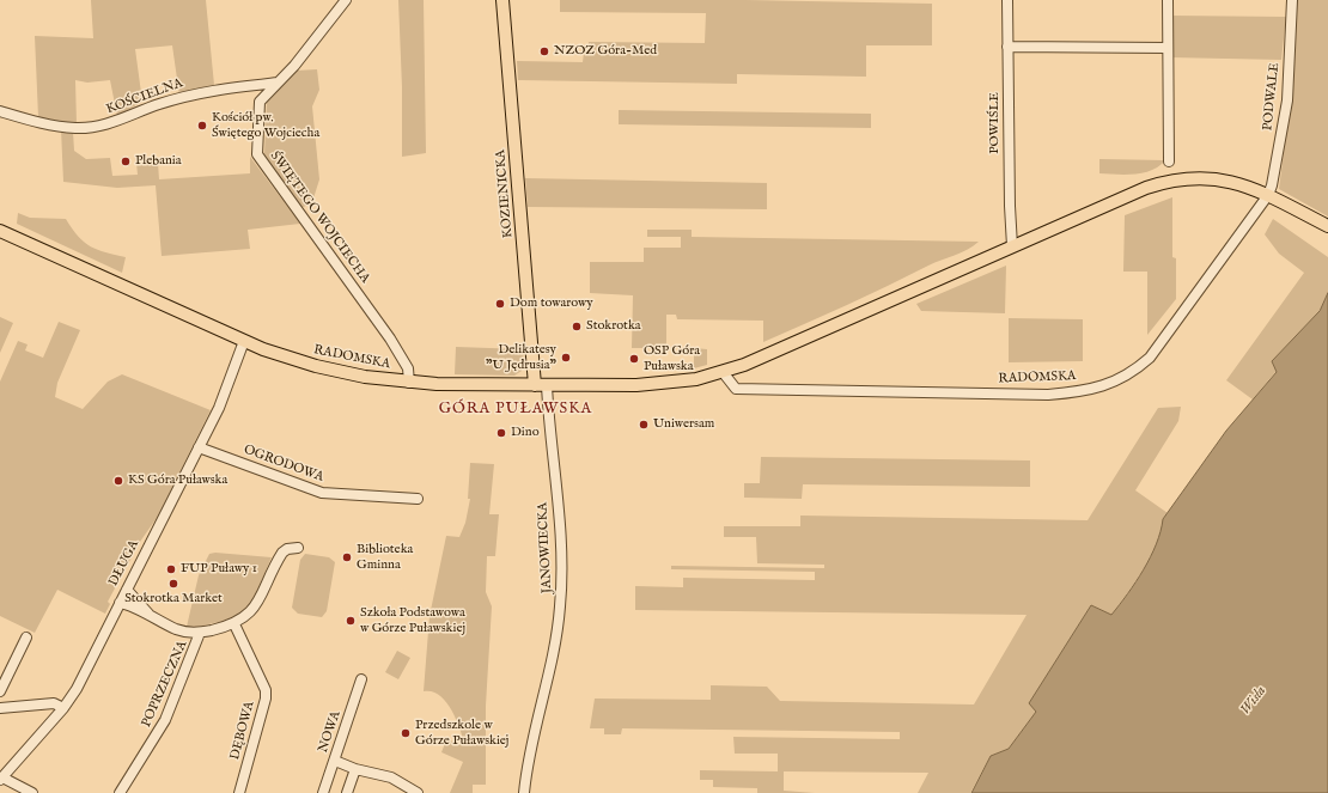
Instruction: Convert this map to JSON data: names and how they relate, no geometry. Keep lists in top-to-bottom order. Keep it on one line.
{"streets":{"main road":["KOZIENICKA","RADOMSKA"],"street":["KOŚCIELNA","PODWALE","POWIŚLE","ŚWIĘTEGO WOJCIECHA","OGRODOWA","JANOWIECKA","DŁUGA","POPRZECZNA","DĘBOWA","NOWA"]},"crossings":[["PODWALE","RADOMSKA"],["POWIŚLE","RADOMSKA"],["KOZIENICKA","RADOMSKA"],["KOZIENICKA","JANOWIECKA"],["ŚWIĘTEGO WOJCIECHA","RADOMSKA"],["RADOMSKA","JANOWIECKA"],["RADOMSKA","DŁUGA"],["OGRODOWA","DŁUGA"]],"districts":["GÓRA PUŁAWSKA"],"water":["Wisła"],"places":["NZOZ Góra-Med","Kościół pw. Świętego Wojciecha","Plebania","Dom towarowy","Stokrotka","Delikatesy \"U Jędrusia\"","OSP Góra Puławska","Uniwersam","Dino","KS Góra Puławska","Biblioteka Gminna","FUP Puławy 1","Stokrotka Market","Szkoła Podstawowa w Górze Puławskiej","Przedszkole w Górze Puławskiej"]}
